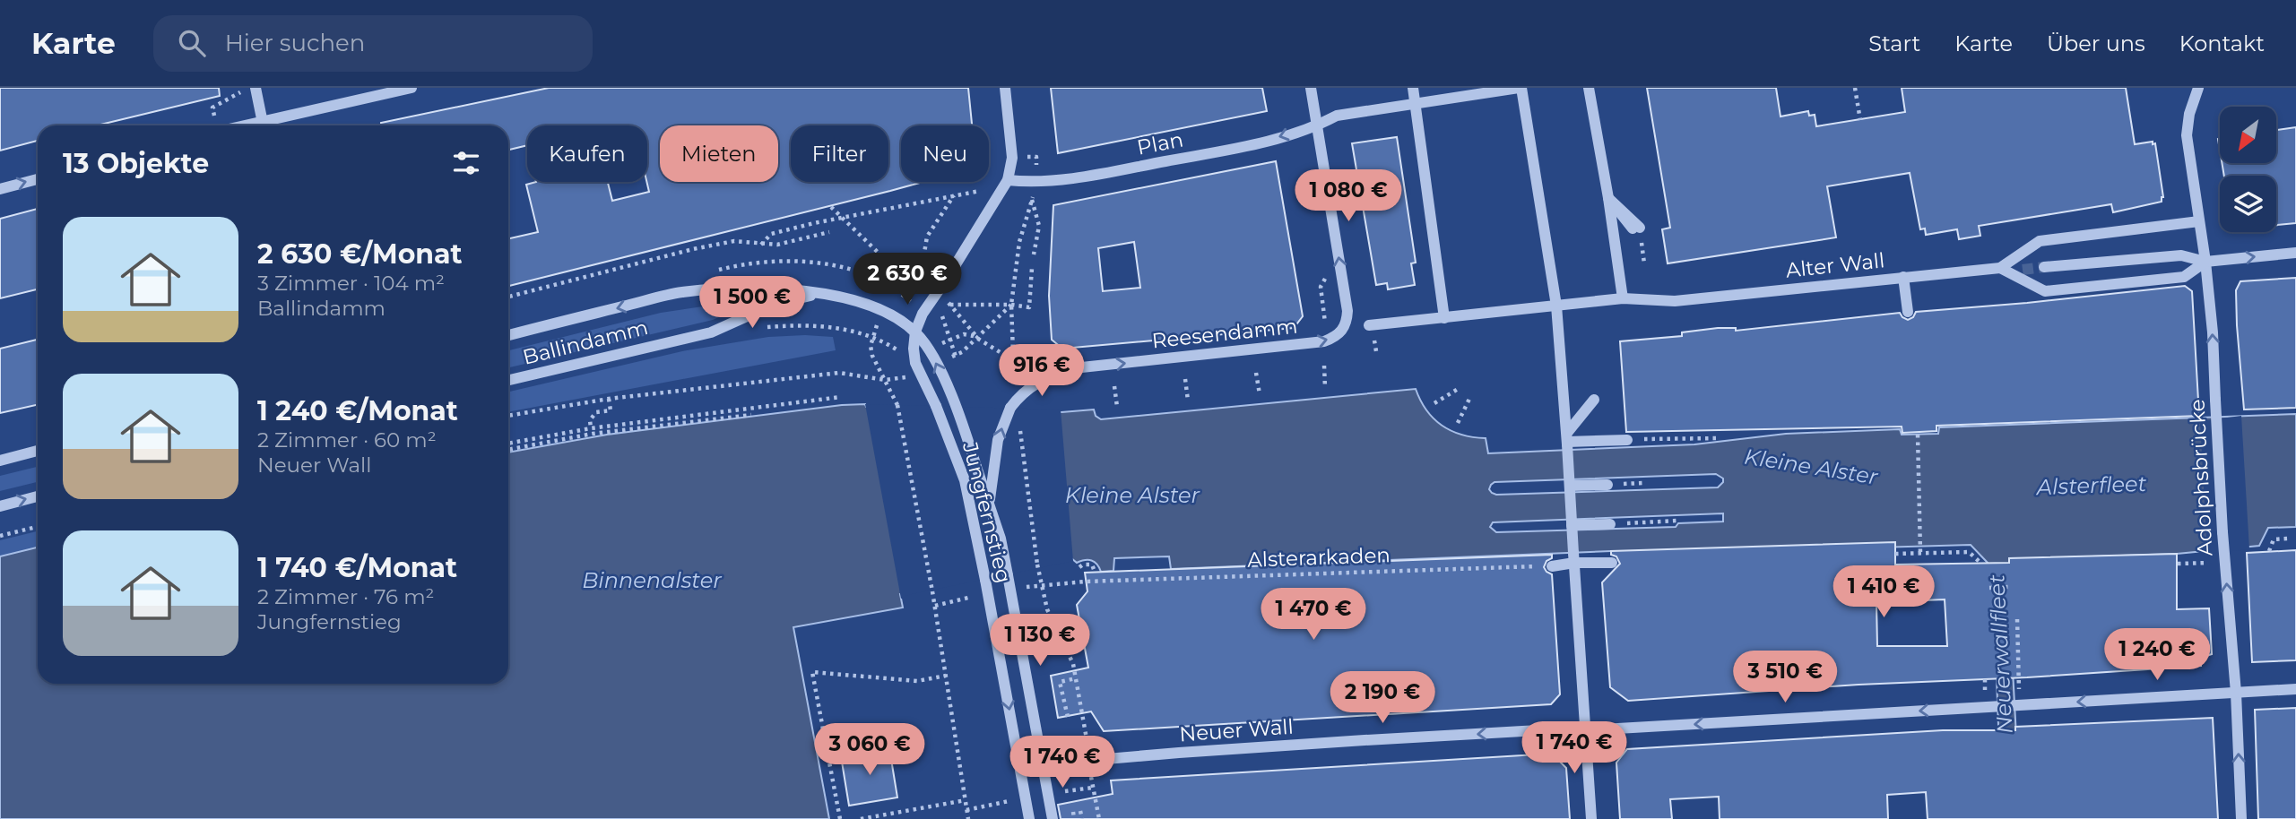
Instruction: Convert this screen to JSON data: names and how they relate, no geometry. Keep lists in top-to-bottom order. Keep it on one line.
{"streets":{"street":["Plan","Alter Wall","Reesendamm","Ballindamm","Adolphsbrücke","Jungfernstieg","Neuer Wall"],"path":["Alsterarkaden"]},"crossings":[["Plan","Reesendamm"],["Plan","Jungfernstieg"],["Alter Wall","Adolphsbrücke"],["Reesendamm","Jungfernstieg"],["Ballindamm","Jungfernstieg"],["Adolphsbrücke","Neuer Wall"],["Jungfernstieg","Neuer Wall"]],"one_way":["Plan","Adolphsbrücke","Neuer Wall"],"water":["Kleine Alster","Alsterfleet","Binnenalster","Neuerwallfleet"],"north":"bottom left","page":{"header":"Karte","search":"Hier suchen","nav":["Start","Karte","Über uns","Kontakt"],"chip":["Kaufen","Mieten","Filter","Neu"],"heading":"13 Objekte","price":["1 080 €","2 630 €","1 500 €","916 €","1 410 €","1 470 €","1 130 €","1 240 €","3 510 €","2 190 €","1 740 €","3 060 €","1 740 €"],"list":[{"name":"2 630 €/Monat","note":"3 Zimmer · 104 m² · Ballindamm"},{"name":"1 240 €/Monat","note":"2 Zimmer · 60 m² · Neuer Wall"},{"name":"1 740 €/Monat","note":"2 Zimmer · 76 m² · Jungfernstieg"}]}}
